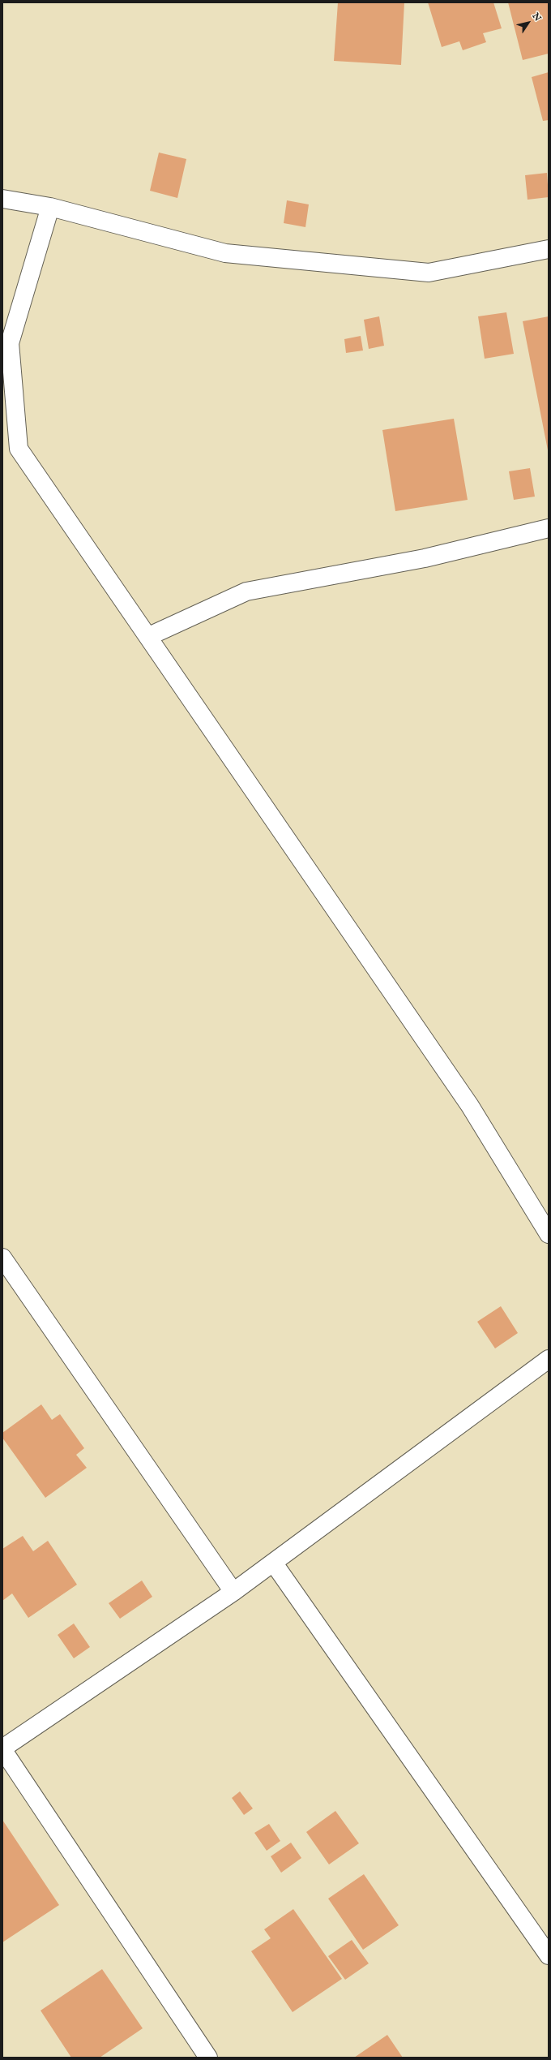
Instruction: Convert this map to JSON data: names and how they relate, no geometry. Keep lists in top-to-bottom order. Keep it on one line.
{"north":"top right"}
